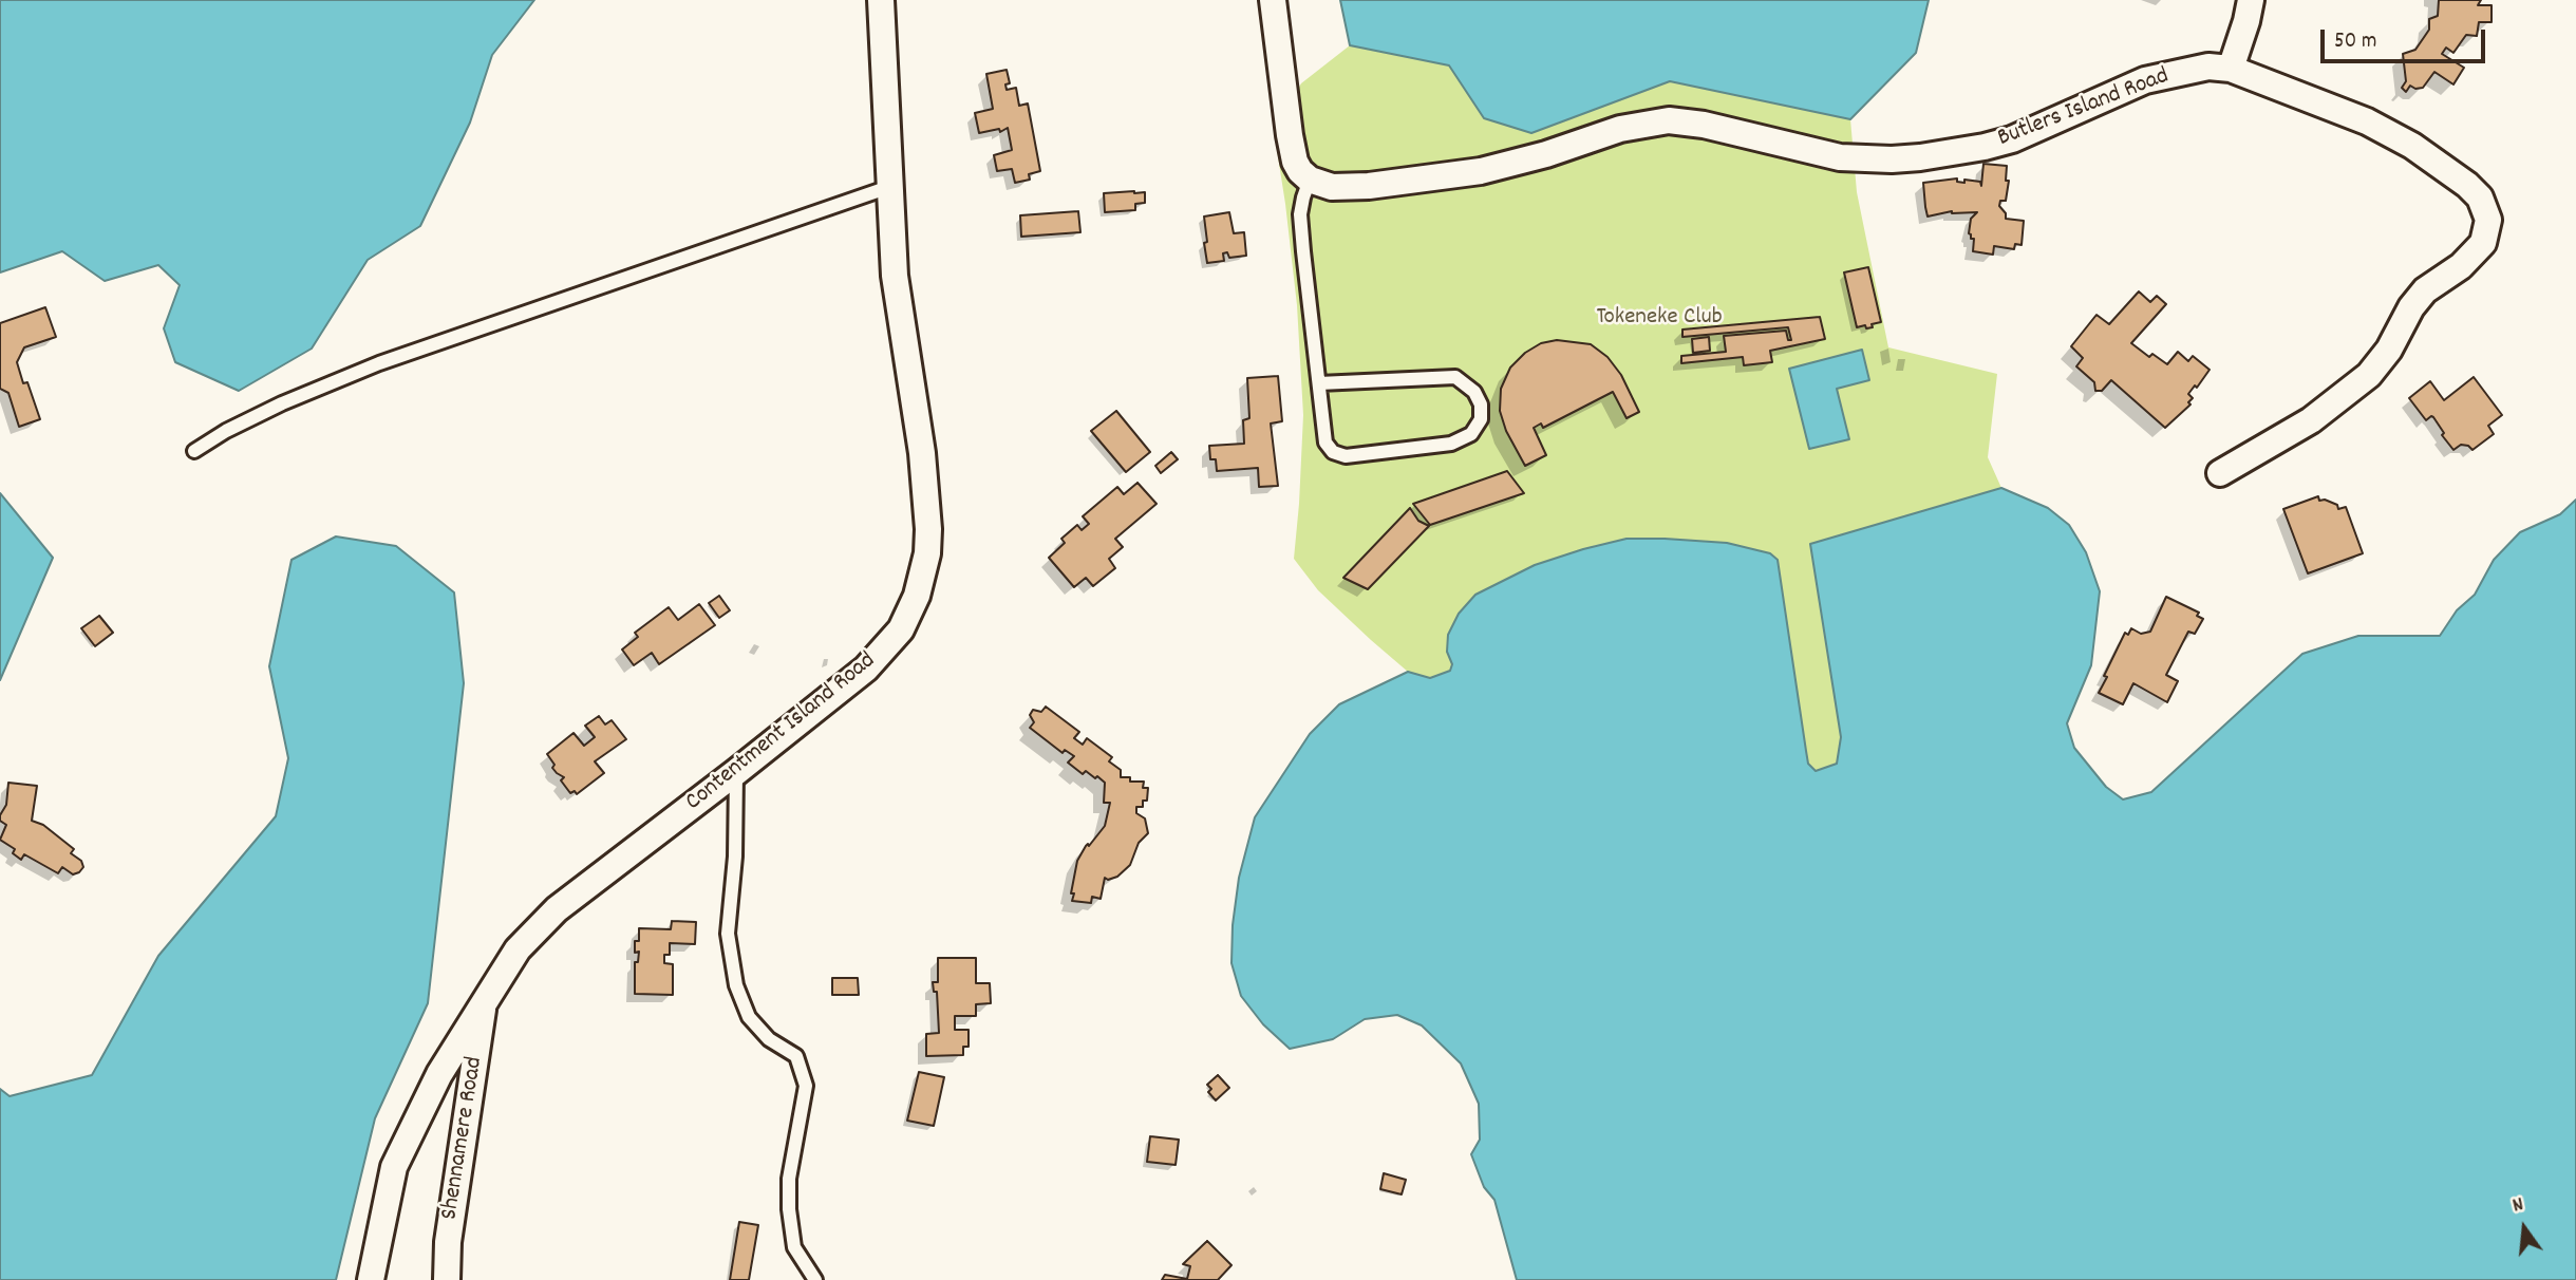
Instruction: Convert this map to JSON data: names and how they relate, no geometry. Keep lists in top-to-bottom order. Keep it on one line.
{"streets":{"street":["Butlers Island Road","Contentment Island Road","Shennamere Road"]},"crossings":[["Contentment Island Road","Shennamere Road"]],"parks":["Tokeneke Club"],"scale_bar":"50 m","north":"top"}
